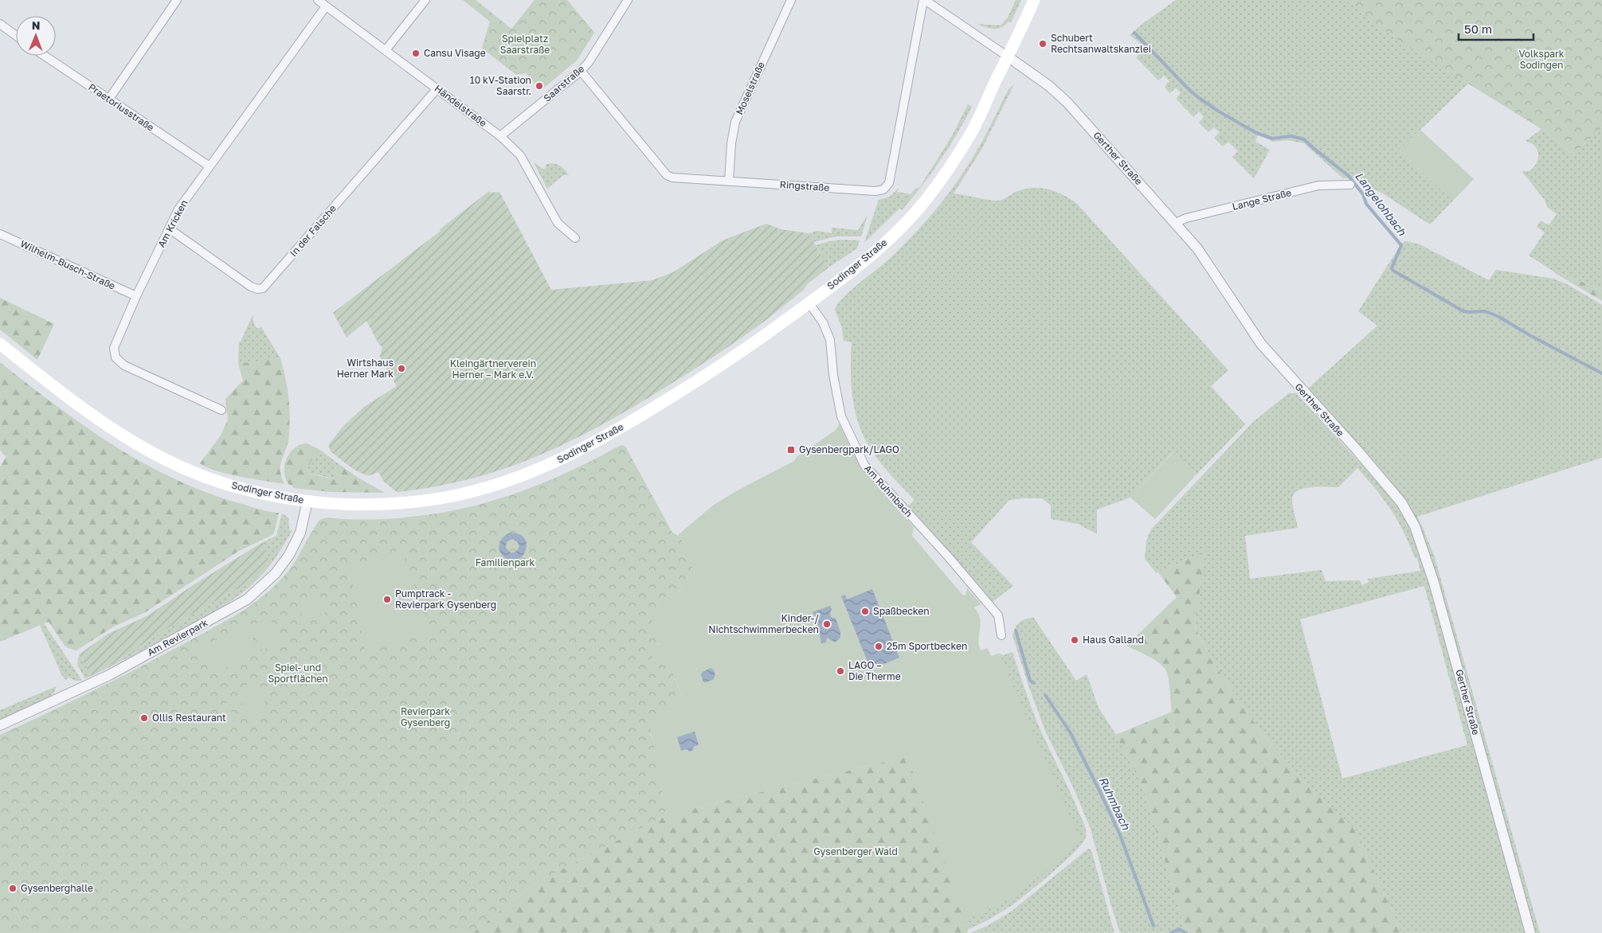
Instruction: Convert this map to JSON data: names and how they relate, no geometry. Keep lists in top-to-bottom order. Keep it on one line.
{"streets":{"main road":["Sodinger Straße"],"street":["Saarstraße","Moselstraße","Händelstraße","Praetoriusstraße","Gerther Straße","Ringstraße","Lange Straße","Am Kricken","In der Falsche","Wilhelm-Busch-Straße","Am Ruhmbach","Am Revierpark"]},"crossings":[["Saarstraße","Händelstraße"],["Saarstraße","Ringstraße"],["Moselstraße","Ringstraße"],["Händelstraße","Am Kricken"],["Händelstraße","In der Falsche"],["Praetoriusstraße","Am Kricken"],["Gerther Straße","Ringstraße"],["Gerther Straße","Lange Straße"],["Gerther Straße","Sodinger Straße"],["Am Kricken","In der Falsche"],["Am Kricken","Wilhelm-Busch-Straße"],["Sodinger Straße","Am Ruhmbach"],["Sodinger Straße","Am Revierpark"]],"water":["Langelohbach","Ruhmbach"],"parks":["Spielplatz Saarstraße","Volkspark Sodingen","Kleingärtnerverein Herner – Mark e.V.","Familienpark","Spiel- und Sportflächen","Revierpark Gysenberg","Gysenberger Wald"],"places":{"other":["Schubert Rechtsanwaltskanzlei","Cansu Visage","10 kV-Station Saarstr.","Wirtshaus Herner Mark","Pumptrack - Revierpark Gysenberg","Spaßbecken","Kinder-/ Nichtschwimmerbecken","Haus Galland","25m Sportbecken","LAGO – Die Therme","Ollis Restaurant","Gysenberghalle"],"transit":["Gysenbergpark/LAGO"]},"scale_bar":"50 m","north":"top"}
